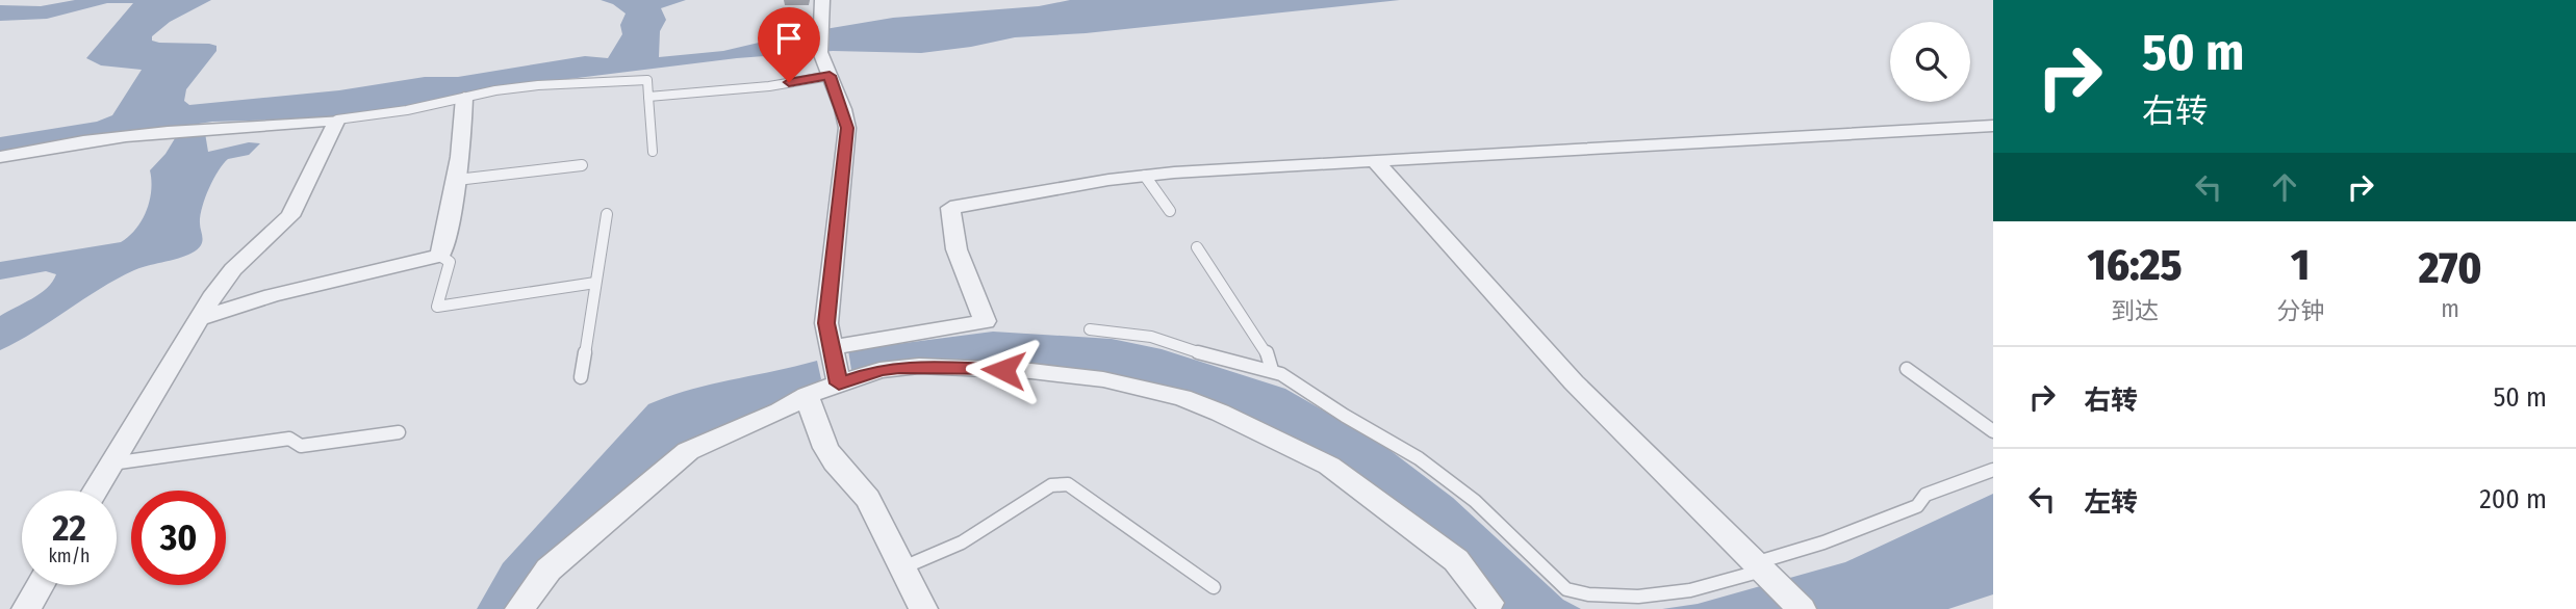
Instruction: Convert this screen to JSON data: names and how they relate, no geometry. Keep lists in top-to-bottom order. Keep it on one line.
{"page":{"turn":["50 m","右转"],"eta":["16:25","到达","1","分钟","270","m"],"list":[{"name":"右转","value":"50 m"},{"name":"左转","value":"200 m"}],"speed":"22 km/h","limit":"30"}}
